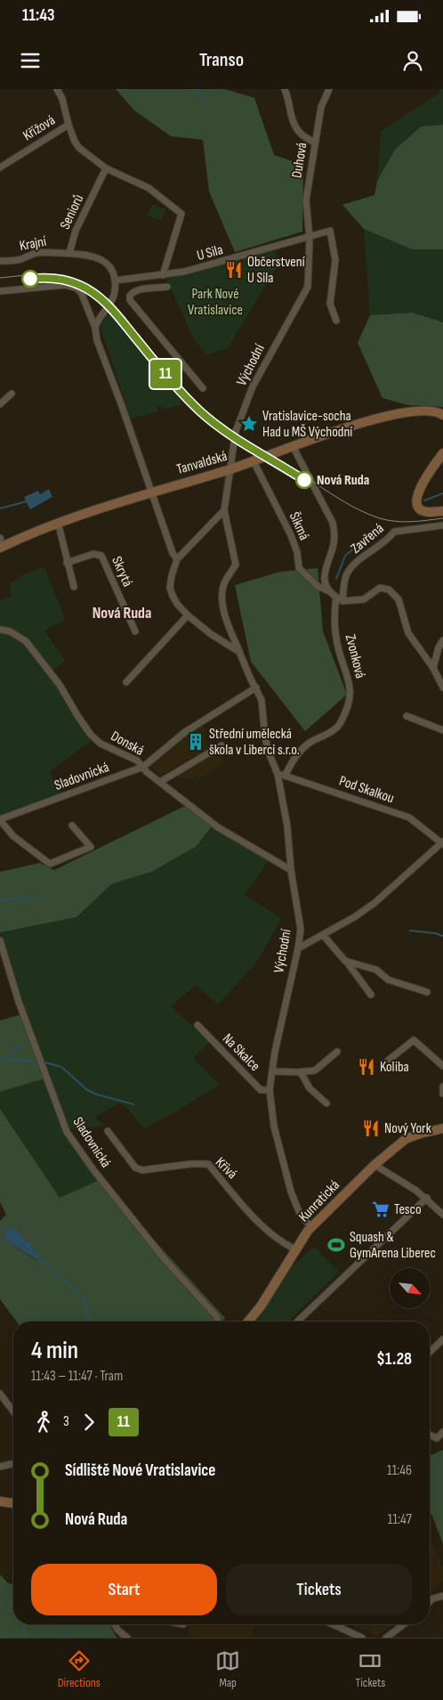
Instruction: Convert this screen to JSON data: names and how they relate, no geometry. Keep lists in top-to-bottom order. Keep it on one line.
{"streets":{"main road":["Tanvaldská","Kunratická"],"street":["Křížová","Duhová","Seniorů","Krajní","U Sila","Východní","Šikmá","Zavřená","Skrytá","Zvonková","Donská","Sladovnická","Pod Skalkou","Na Skalce","Křivá"]},"crossings":[["Duhová","U Sila"],["Duhová","Východní"],["Seniorů","Krajní"],["Seniorů","U Sila"],["U Sila","Východní"],["Východní","Tanvaldská"],["Východní","Donská"],["Východní","Sladovnická"],["Východní","Pod Skalkou"],["Východní","Na Skalce"],["Východní","Kunratická"],["Tanvaldská","Šikmá"],["Zvonková","Pod Skalkou"],["Donská","Sladovnická"],["Křivá","Kunratická"]],"districts":["Nová Ruda"],"parks":["Park Nové Vratislavice"],"places":{"restaurant":["Občerstvení U Sila","Koliba","Nový York"],"place":["Vratislavice-socha Had u MŠ Východní"],"other":["Nová Ruda"],"building":["Střední umělecká škola v Liberci s.r.o."],"supermarket":["Tesco"],"sports":["Squash & GymArena Liberec"]},"lines":["tram line 11"],"north":"bottom right","page":{"status":"11:43","header":"Transo","on_map":"11","heading":["4 min","11:43 – 11:47 · Tram","$1.28"],"legs":["3","11"],"list":[{"name":"Sídliště Nové Vratislavice","value":"11:46"},{"name":"Nová Ruda","value":"11:47"}],"buttons":["Start","Tickets"],"tabs":["Directions","Map","Tickets"]}}
